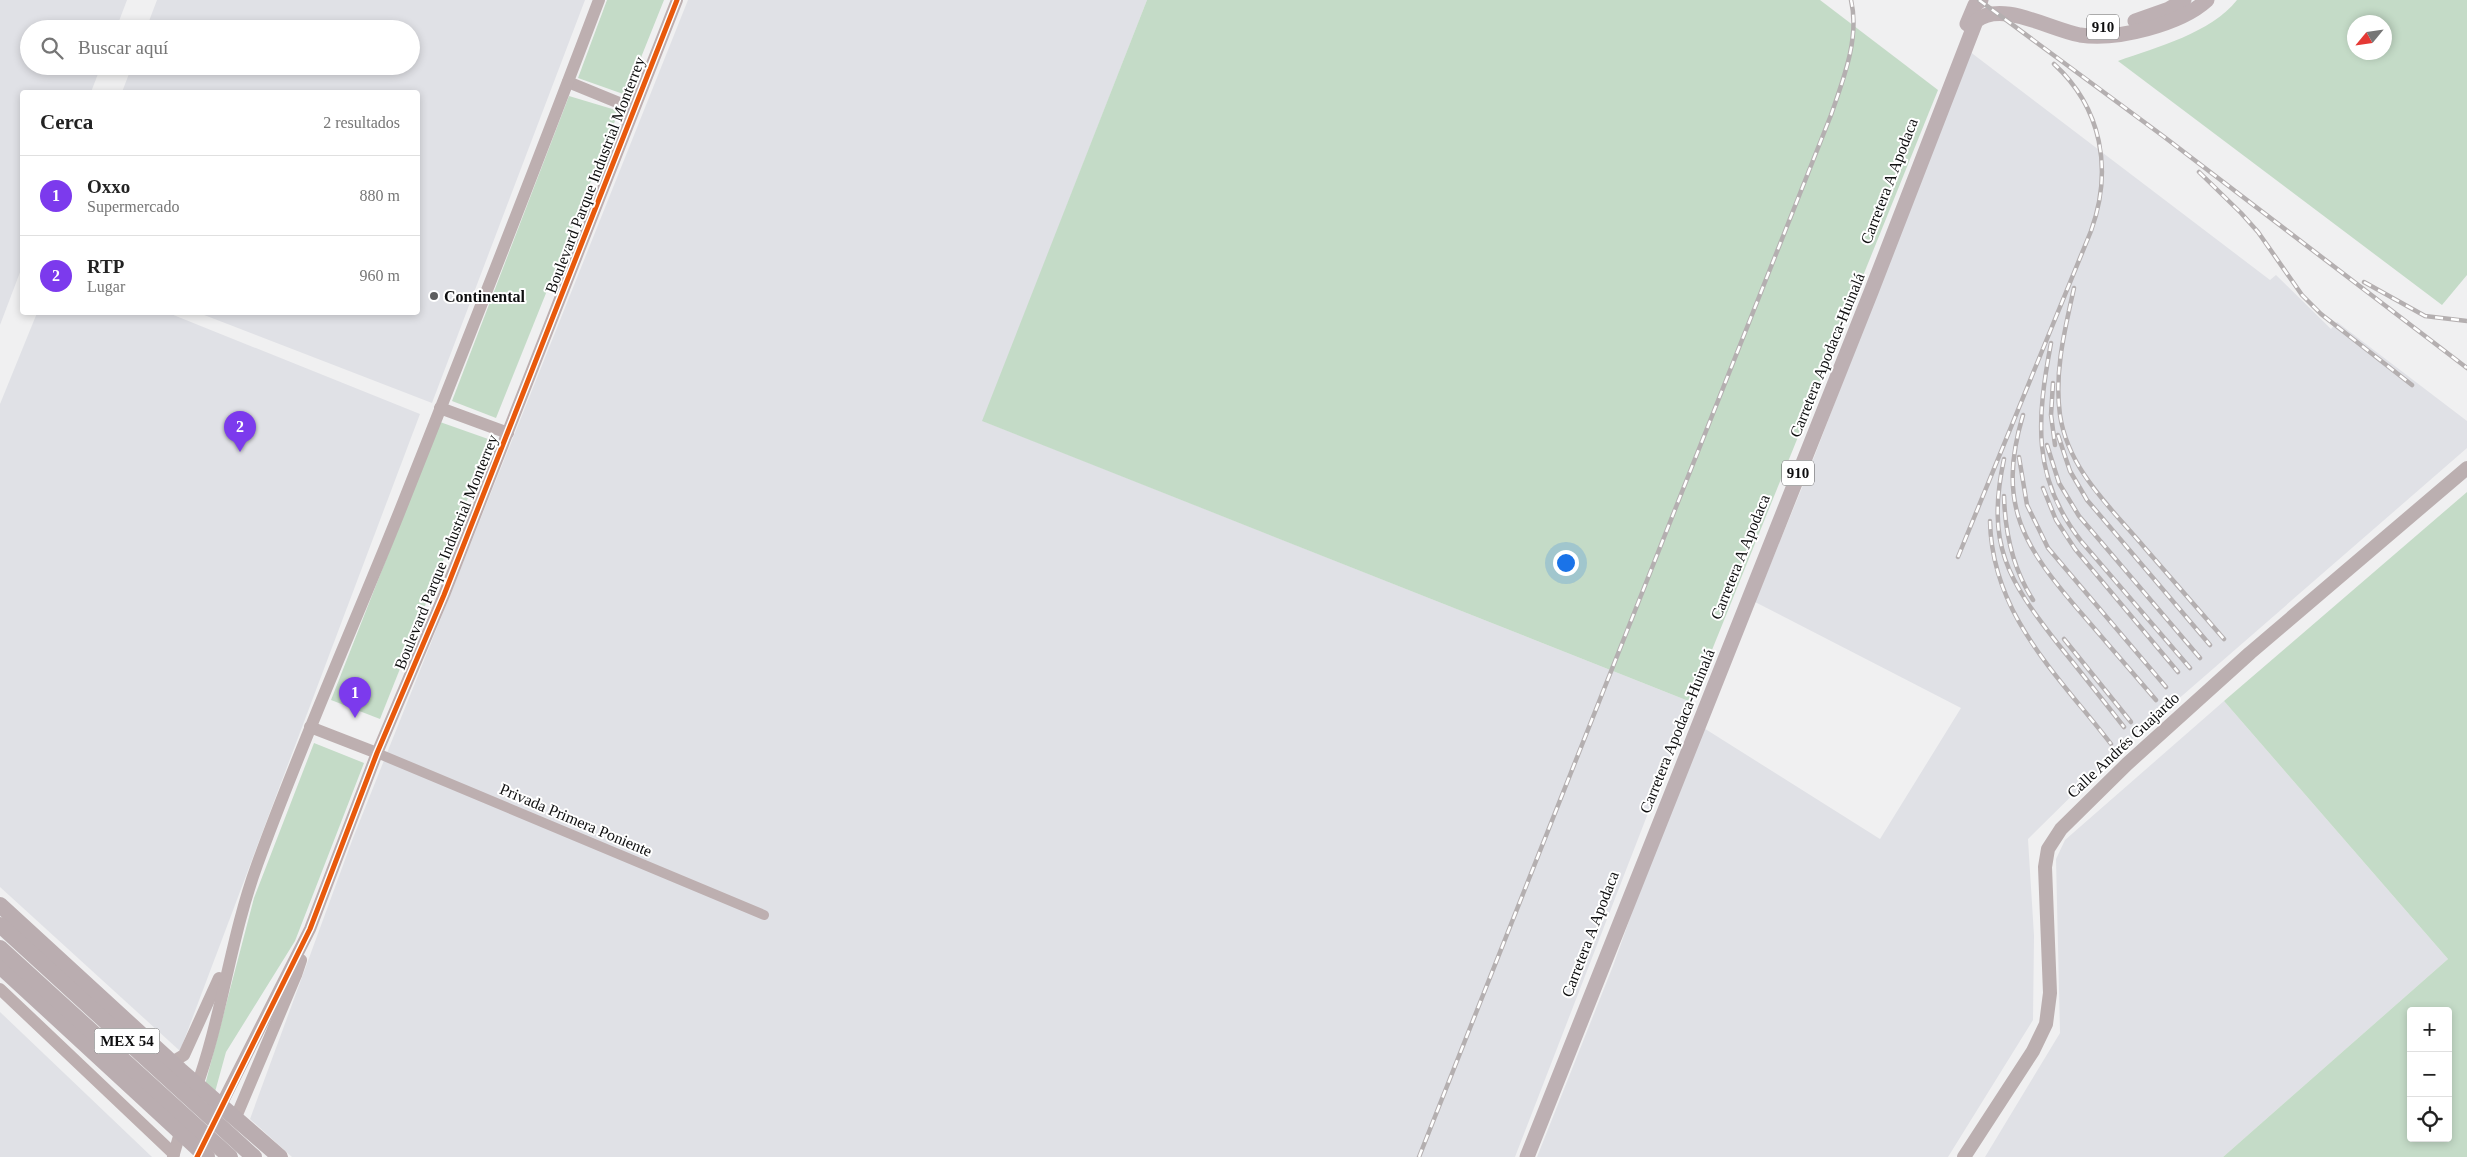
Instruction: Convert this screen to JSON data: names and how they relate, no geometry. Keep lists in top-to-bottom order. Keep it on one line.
{"streets":{"highway":["MEX 54"],"main road":["910","Carretera A Apodaca","Carretera Apodaca-Huinalá","Calle Andrés Guajardo"],"street":["Boulevard Parque Industrial Monterrey","Privada Primera Poniente"]},"crossings":[["910","Carretera Apodaca-Huinalá"],["Boulevard Parque Industrial Monterrey","Privada Primera Poniente"]],"places":["Continental"],"north":"bottom left","page":{"search":"Buscar aquí","heading":["Cerca","2 resultados"],"list":[{"mark":"1","name":"Oxxo","note":"Supermercado","value":"880 m"},{"mark":"2","name":"RTP","note":"Lugar","value":"960 m"}],"pins":["2","1"],"map_buttons":["+","−"]}}
